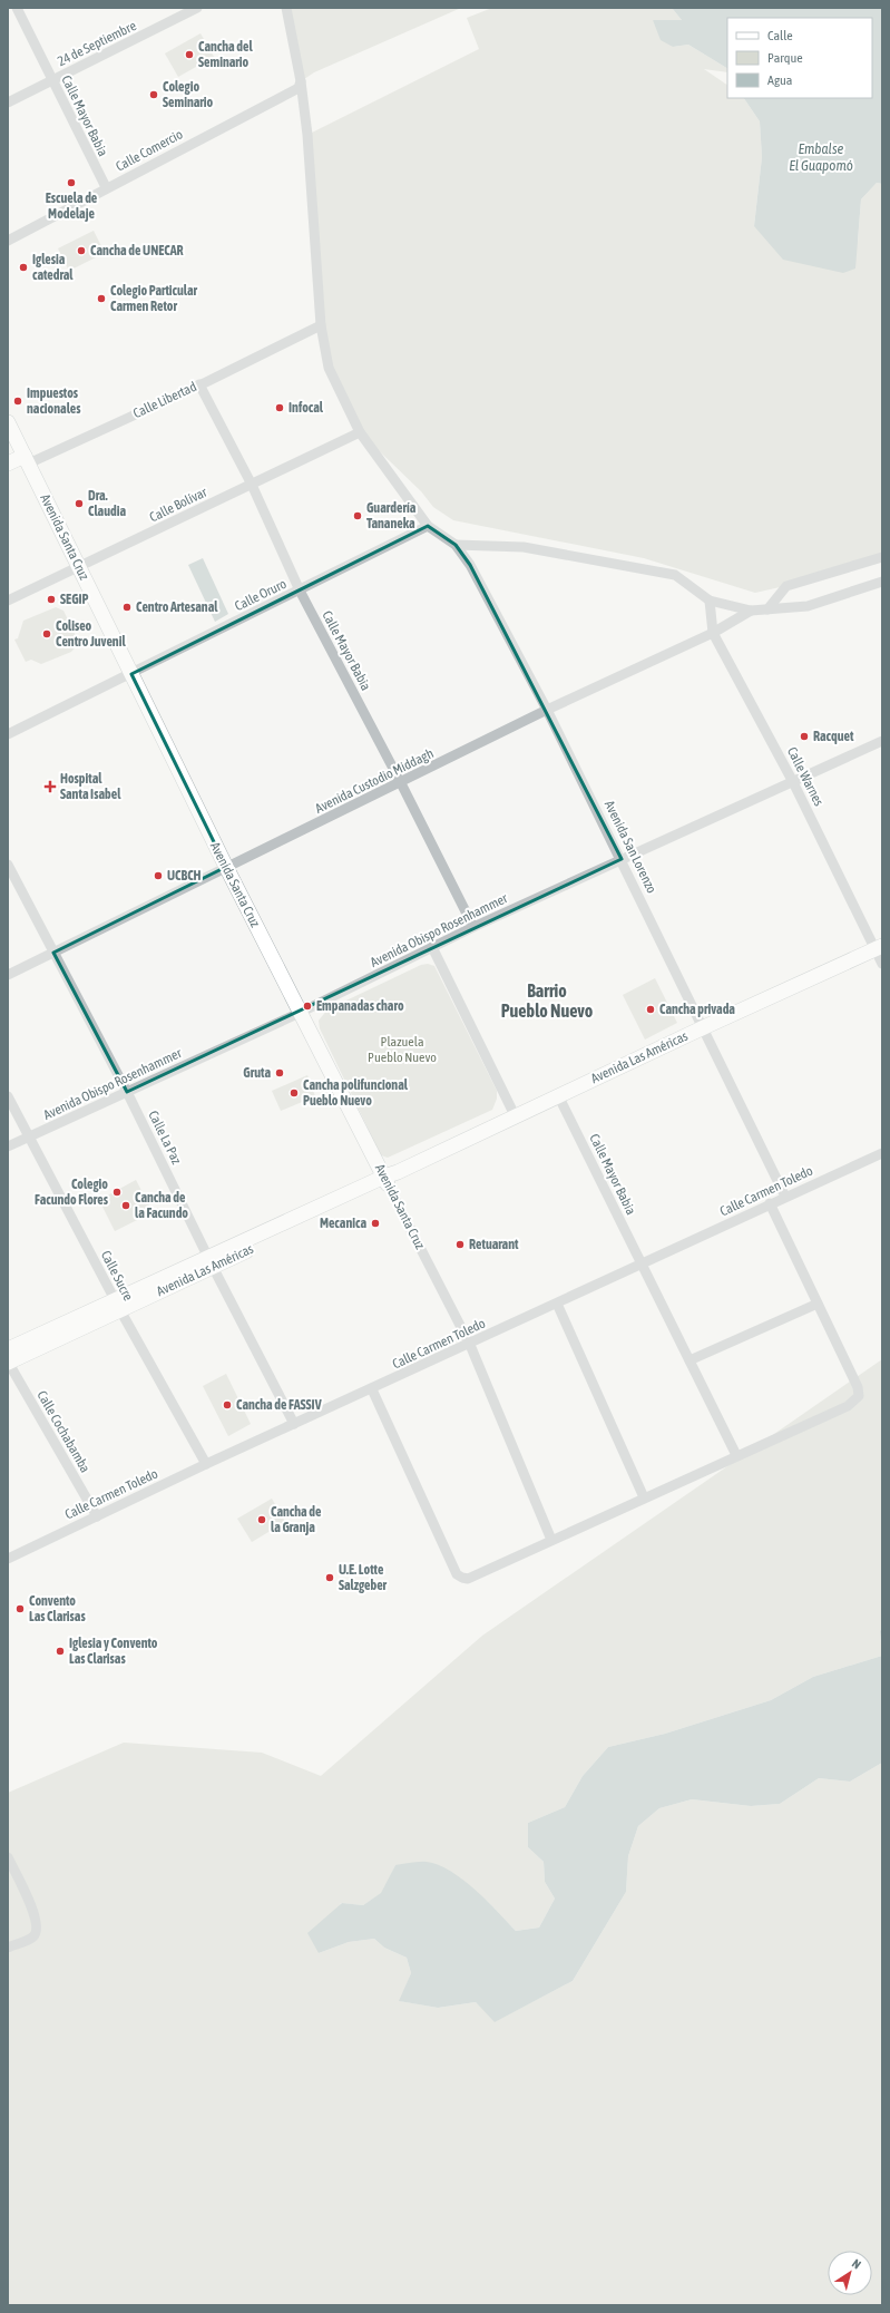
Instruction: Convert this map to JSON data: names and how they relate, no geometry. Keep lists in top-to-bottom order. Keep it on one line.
{"streets":{"main road":["Calle Libertad","Avenida Santa Cruz","Avenida Las Américas"],"street":["24 de Septiembre","Calle Mayor Babia","Calle Comercio","Calle Bolívar","Calle Oruro","Calle Warnes","Avenida Custodio Middagh","Avenida San Lorenzo","Avenida Obispo Rosenhammer","Calle La Paz","Calle Carmen Toledo","Calle Sucre","Calle Cochabamba"]},"crossings":[["24 de Septiembre","Calle Mayor Babia"],["Calle Mayor Babia","Calle Comercio"],["Calle Mayor Babia","Calle Libertad"],["Calle Mayor Babia","Calle Bolívar"],["Calle Mayor Babia","Calle Oruro"],["Calle Mayor Babia","Avenida Custodio Middagh"],["Calle Mayor Babia","Avenida Obispo Rosenhammer"],["Calle Mayor Babia","Avenida Las Américas"],["Calle Mayor Babia","Calle Carmen Toledo"],["Calle Comercio","Avenida San Lorenzo"],["Calle Libertad","Avenida Santa Cruz"],["Calle Libertad","Avenida San Lorenzo"],["Calle Bolívar","Avenida Santa Cruz"],["Calle Bolívar","Avenida San Lorenzo"],["Avenida Santa Cruz","Calle Oruro"],["Avenida Santa Cruz","Avenida Custodio Middagh"],["Avenida Santa Cruz","Avenida Obispo Rosenhammer"],["Avenida Santa Cruz","Avenida Las Américas"],["Avenida Santa Cruz","Calle Carmen Toledo"],["Calle Oruro","Avenida San Lorenzo"],["Calle Warnes","Avenida Custodio Middagh"],["Calle Warnes","Avenida Obispo Rosenhammer"],["Calle Warnes","Avenida Las Américas"],["Avenida Custodio Middagh","Avenida San Lorenzo"],["Avenida Custodio Middagh","Calle La Paz"],["Avenida San Lorenzo","Avenida Obispo Rosenhammer"],["Avenida San Lorenzo","Avenida Las Américas"],["Avenida San Lorenzo","Calle Carmen Toledo"],["Avenida Obispo Rosenhammer","Calle La Paz"],["Avenida Obispo Rosenhammer","Calle Sucre"],["Avenida Las Américas","Calle La Paz"],["Avenida Las Américas","Calle Sucre"],["Avenida Las Américas","Calle Cochabamba"],["Calle La Paz","Calle Carmen Toledo"],["Calle Carmen Toledo","Calle Sucre"],["Calle Carmen Toledo","Calle Cochabamba"]],"districts":["Barrio Pueblo Nuevo"],"water":["Embalse El Guapomó"],"parks":["Plazuela Pueblo Nuevo"],"places":{"other":["Cancha del Seminario","Colegio Seminario","Escuela de Modelaje","Cancha de UNECAR","Iglesia catedral","Colegio Particular Carmen Retor","Impuestos nacionales","Infocal","Dra. Claudia","Guardería Tananeka","SEGIP","Centro Artesanal","Coliseo Centro Juvenil","Racquet","UCBCH","Empanadas charo","Cancha privada","Gruta","Cancha polifuncional Pueblo Nuevo","Colegio Facundo Flores","Cancha de la Facundo","Mecanica","Retuarant","Cancha de FASSIV","Cancha de la Granja","U.E. Lotte Salzgeber","Convento Las Clarisas","Iglesia y Convento Las Clarisas"],"health":["Hospital Santa Isabel"]},"legend":["Calle","Parque","Agua"],"north":"top right"}
